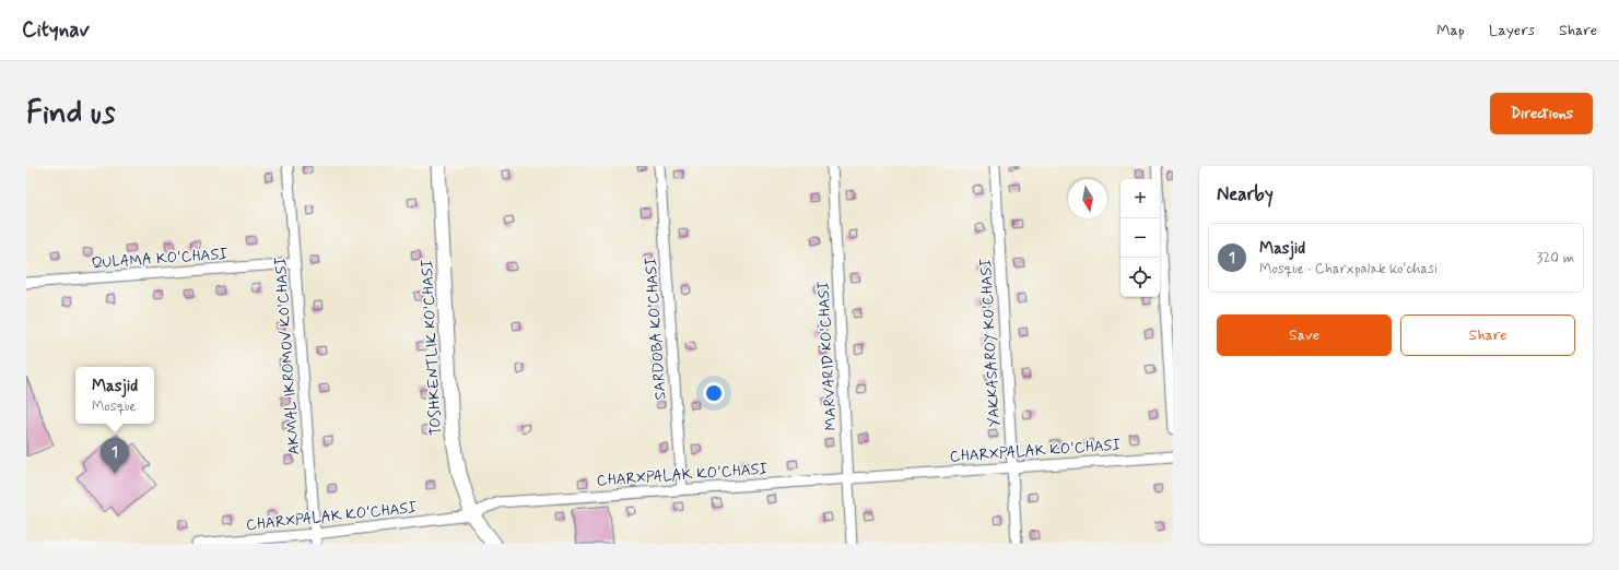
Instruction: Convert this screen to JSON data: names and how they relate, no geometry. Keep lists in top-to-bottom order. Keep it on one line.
{"streets":{"main road":["TOSHKENTLIK KO'CHASI"],"street":["QULAMA KO'CHASI","SARDOBA KO'CHASI","YAKKASAROY KO'CHASI","AKMAL IKROMOV KO'CHASI","MARVARID KO'CHASI","CHARXPALAK KO'CHASI"]},"crossings":[["QULAMA KO'CHASI","AKMAL IKROMOV KO'CHASI"],["SARDOBA KO'CHASI","CHARXPALAK KO'CHASI"],["YAKKASAROY KO'CHASI","CHARXPALAK KO'CHASI"],["TOSHKENTLIK KO'CHASI","CHARXPALAK KO'CHASI"],["AKMAL IKROMOV KO'CHASI","CHARXPALAK KO'CHASI"],["MARVARID KO'CHASI","CHARXPALAK KO'CHASI"]],"north":"bottom","page":{"header":"Citynav","nav":["Map","Layers","Share"],"buttons":["Directions",["Save","Share"]],"title":"Find us","heading":"Nearby","map_buttons":["+","−"],"list":[{"mark":"1","name":"Masjid","note":"Mosque · Charxpalak ko'chasi","value":"320 m"}],"popup":["Masjid","Mosque"],"pins":"1"}}
